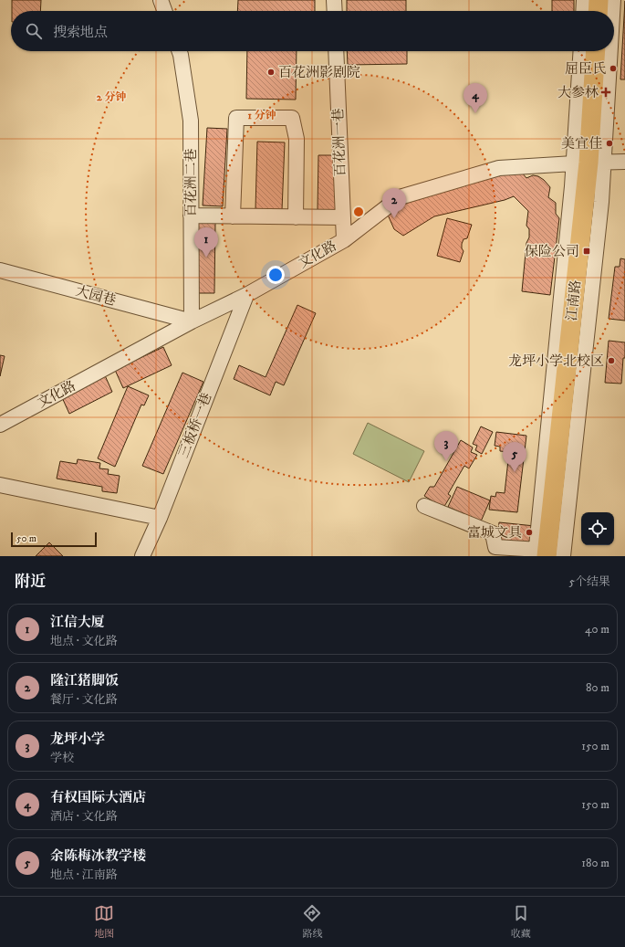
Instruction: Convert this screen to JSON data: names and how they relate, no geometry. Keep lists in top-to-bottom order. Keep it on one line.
{"streets":{"main road":["江南路"],"street":["百花洲一巷","百花洲二巷","文化路","大园巷","三板桥一巷"]},"crossings":[["百花洲一巷","文化路"],["百花洲二巷","文化路"],["百花洲二巷","大园巷"],["文化路","大园巷"],["文化路","江南路"],["文化路","三板桥一巷"]],"places":{"other":["屈臣氏","百花洲影剧院","美宜佳","龙坪小学北校区","富城文具"],"health":["大参林"],"transit":["保险公司"]},"scale_bar":"50 m","page":{"search":"搜索地点","pins":["4","2","1","3","5"],"scale":"50 m","heading":["附近","5个结果"],"list":[{"mark":"1","name":"江信大厦","note":"地点 · 文化路","value":"40 m"},{"mark":"2","name":"隆江猪脚饭","note":"餐厅 · 文化路","value":"80 m"},{"mark":"3","name":"龙坪小学","note":"学校","value":"150 m"},{"mark":"4","name":"有权国际大酒店","note":"酒店 · 文化路","value":"150 m"},{"mark":"5","name":"余陈梅冰教学楼","note":"地点 · 江南路","value":"180 m"}],"nav":["地图","路线","收藏"]},"rings":["2 分钟","1 分钟"]}
